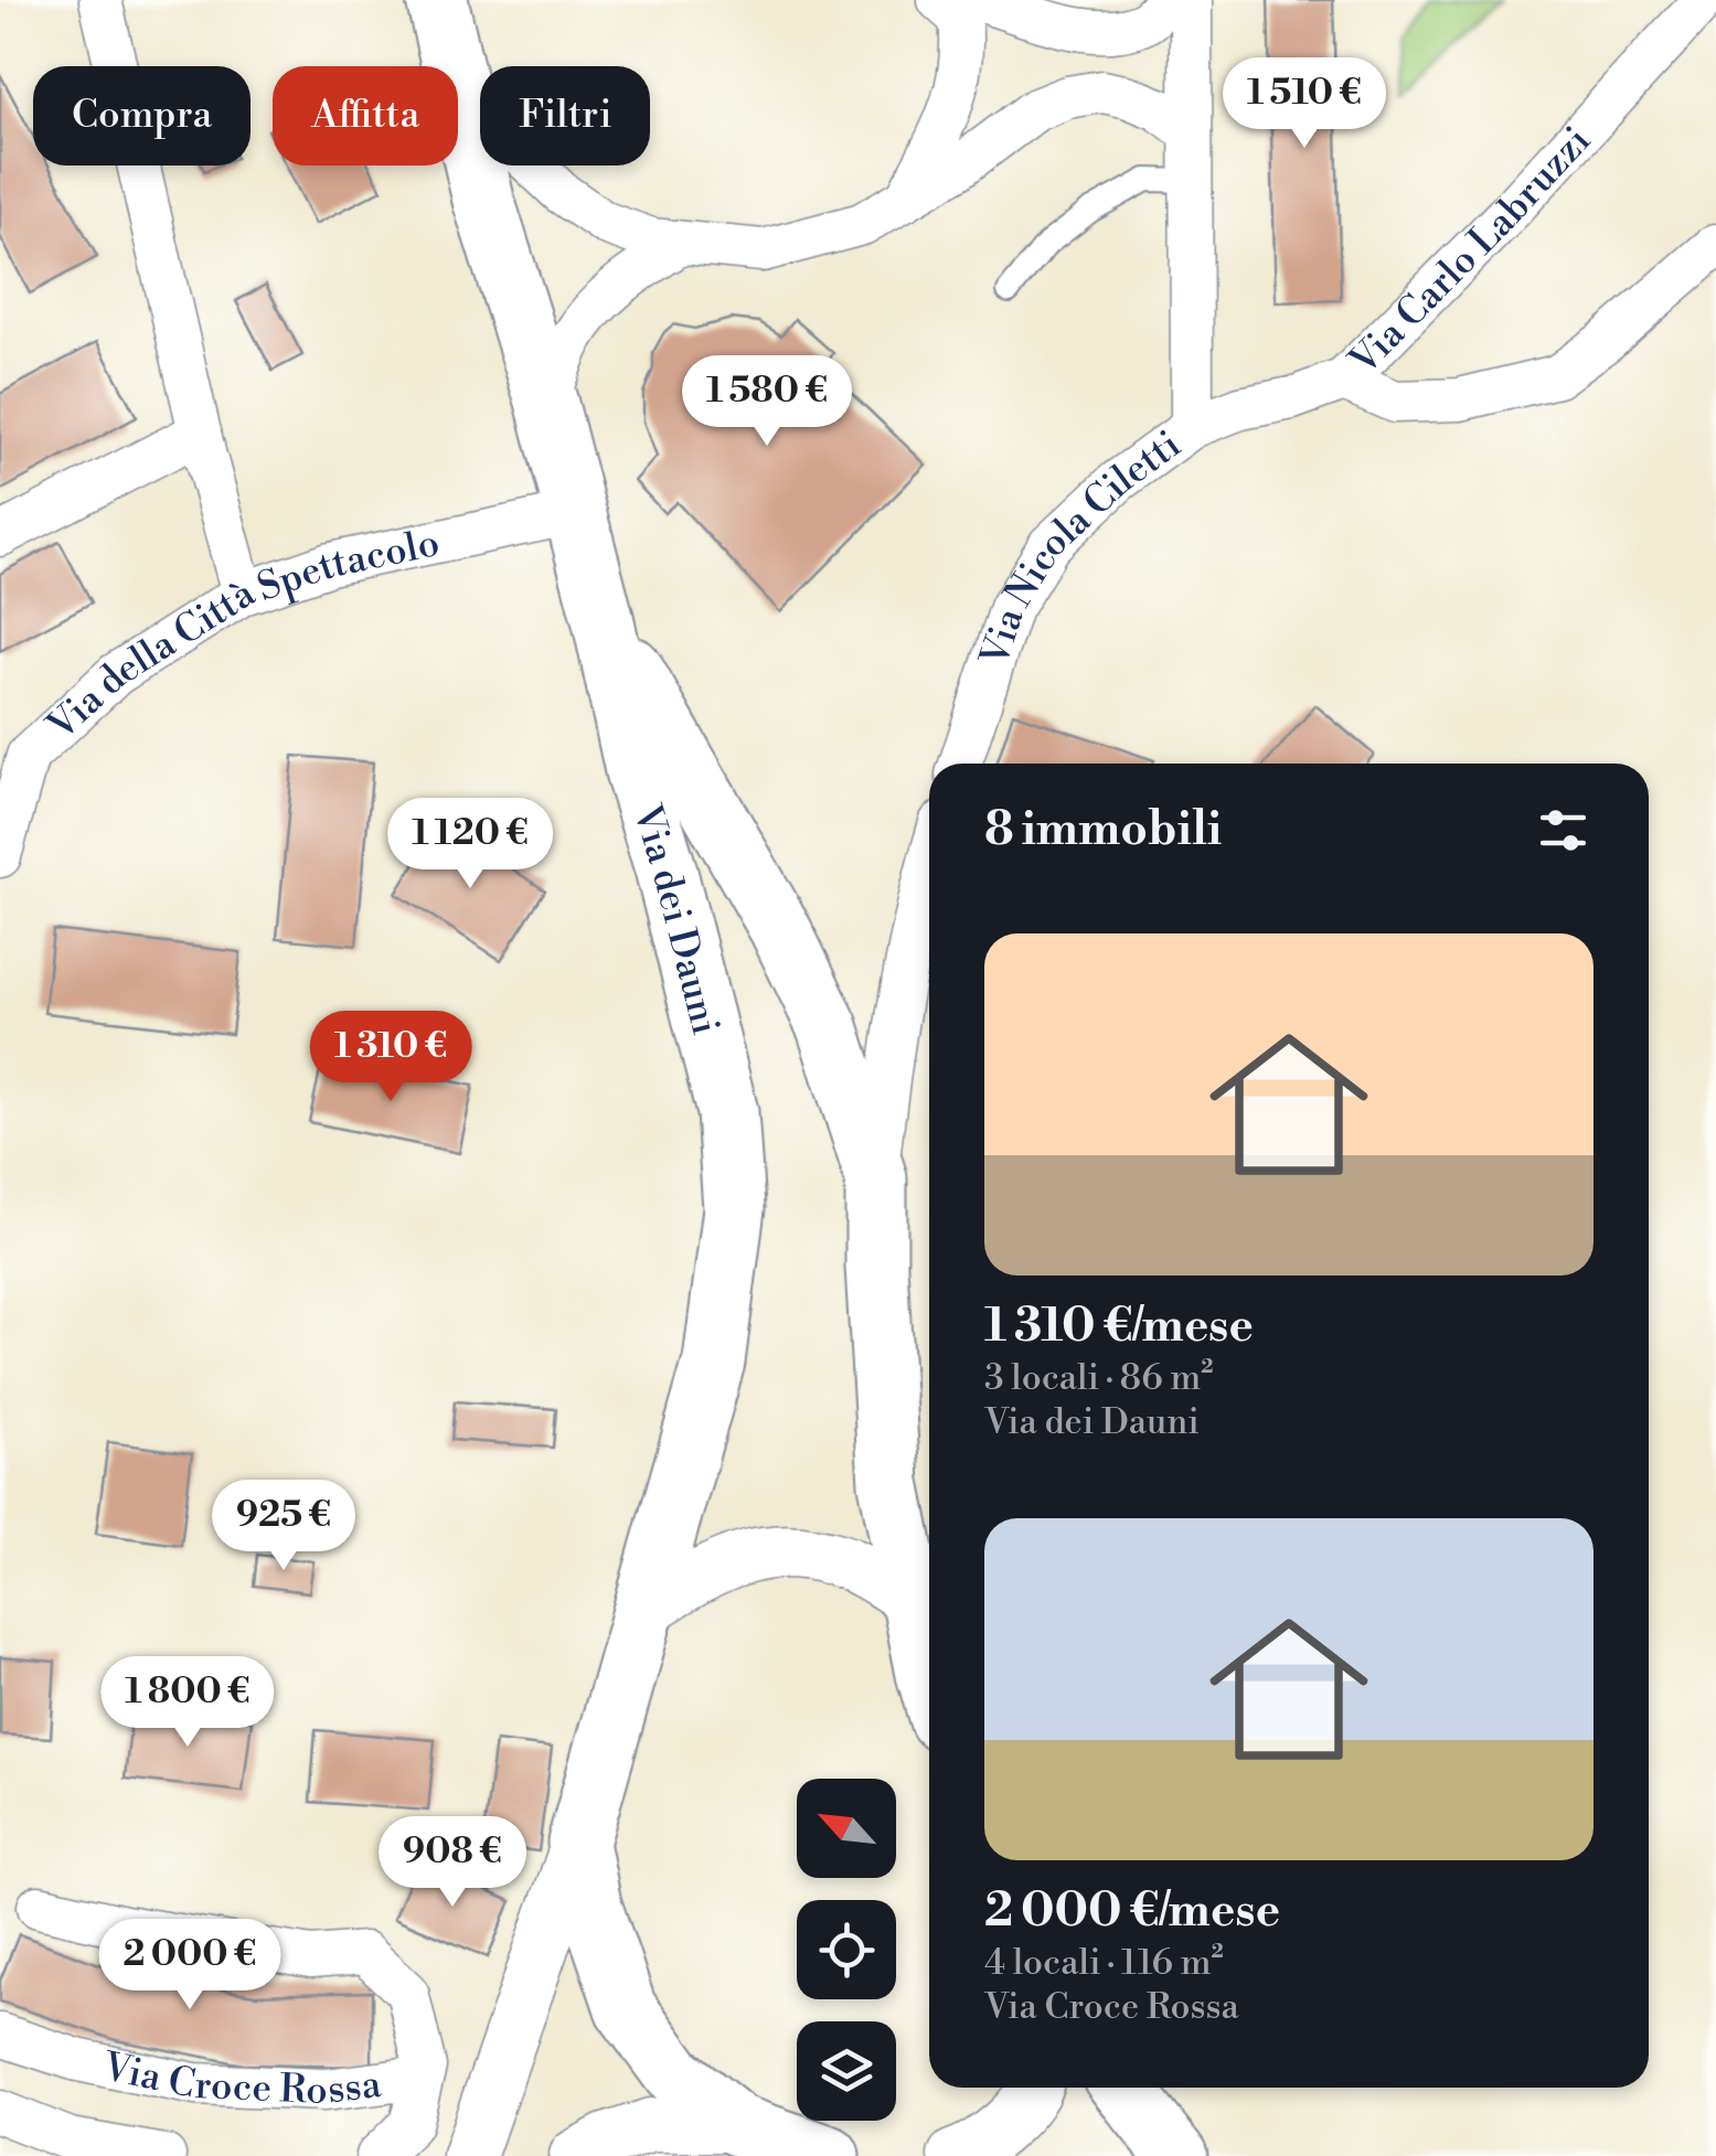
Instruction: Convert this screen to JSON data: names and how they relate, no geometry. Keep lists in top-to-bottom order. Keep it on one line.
{"streets":{"main road":["Via dei Dauni"],"street":["Via Carlo Labruzzi","Via Nicola Ciletti","Via della Città Spettacolo","Via Croce Rossa"]},"crossings":[["Via Carlo Labruzzi","Via Nicola Ciletti"],["Via della Città Spettacolo","Via dei Dauni"]],"north":"top left","page":{"price":["1 510 €","1 580 €","1 120 €","1 310 €","925 €","1 800 €","908 €","2 000 €"],"chip":["Compra","Affitta","Filtri"],"heading":"8 immobili","list":[{"name":"1 310 €/mese","note":"3 locali · 86 m² · Via dei Dauni"},{"name":"2 000 €/mese","note":"4 locali · 116 m² · Via Croce Rossa"}]}}
